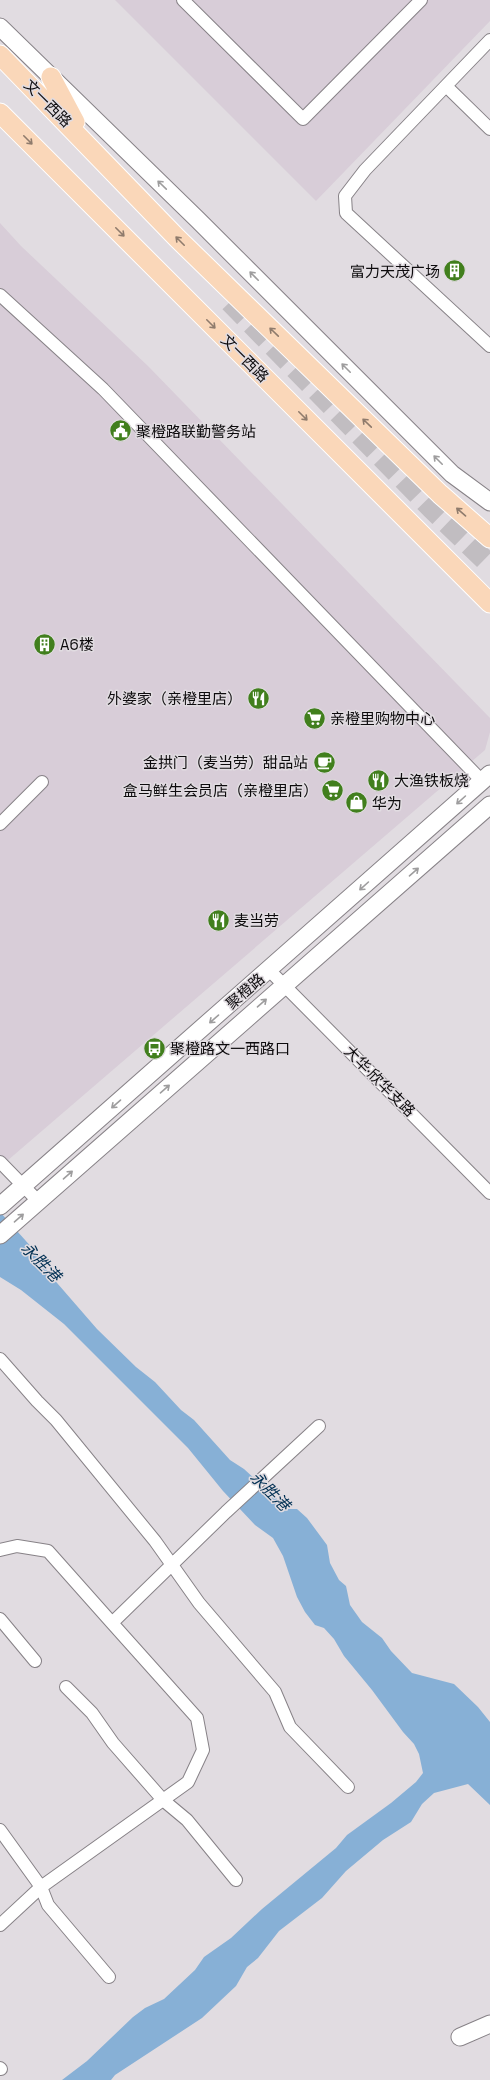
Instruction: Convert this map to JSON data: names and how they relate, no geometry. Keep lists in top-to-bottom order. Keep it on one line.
{"streets":{"main road":["文一西路"],"street":["聚橙路","大华·欣华支路"]},"crossings":[["聚橙路","大华·欣华支路"]],"water":["永胜港"],"places":{"building":["富力天茂广场","A6楼"],"public building":["聚橙路联勤警务站"],"restaurant":["外婆家（亲橙里店）","大渔铁板烧","麦当劳"],"supermarket":["亲橙里购物中心","盒马鲜生会员店（亲橙里店）"],"cafe":["金拱门（麦当劳）甜品站"],"shop":["华为"],"bus stop":["聚橙路文一西路口"]}}
